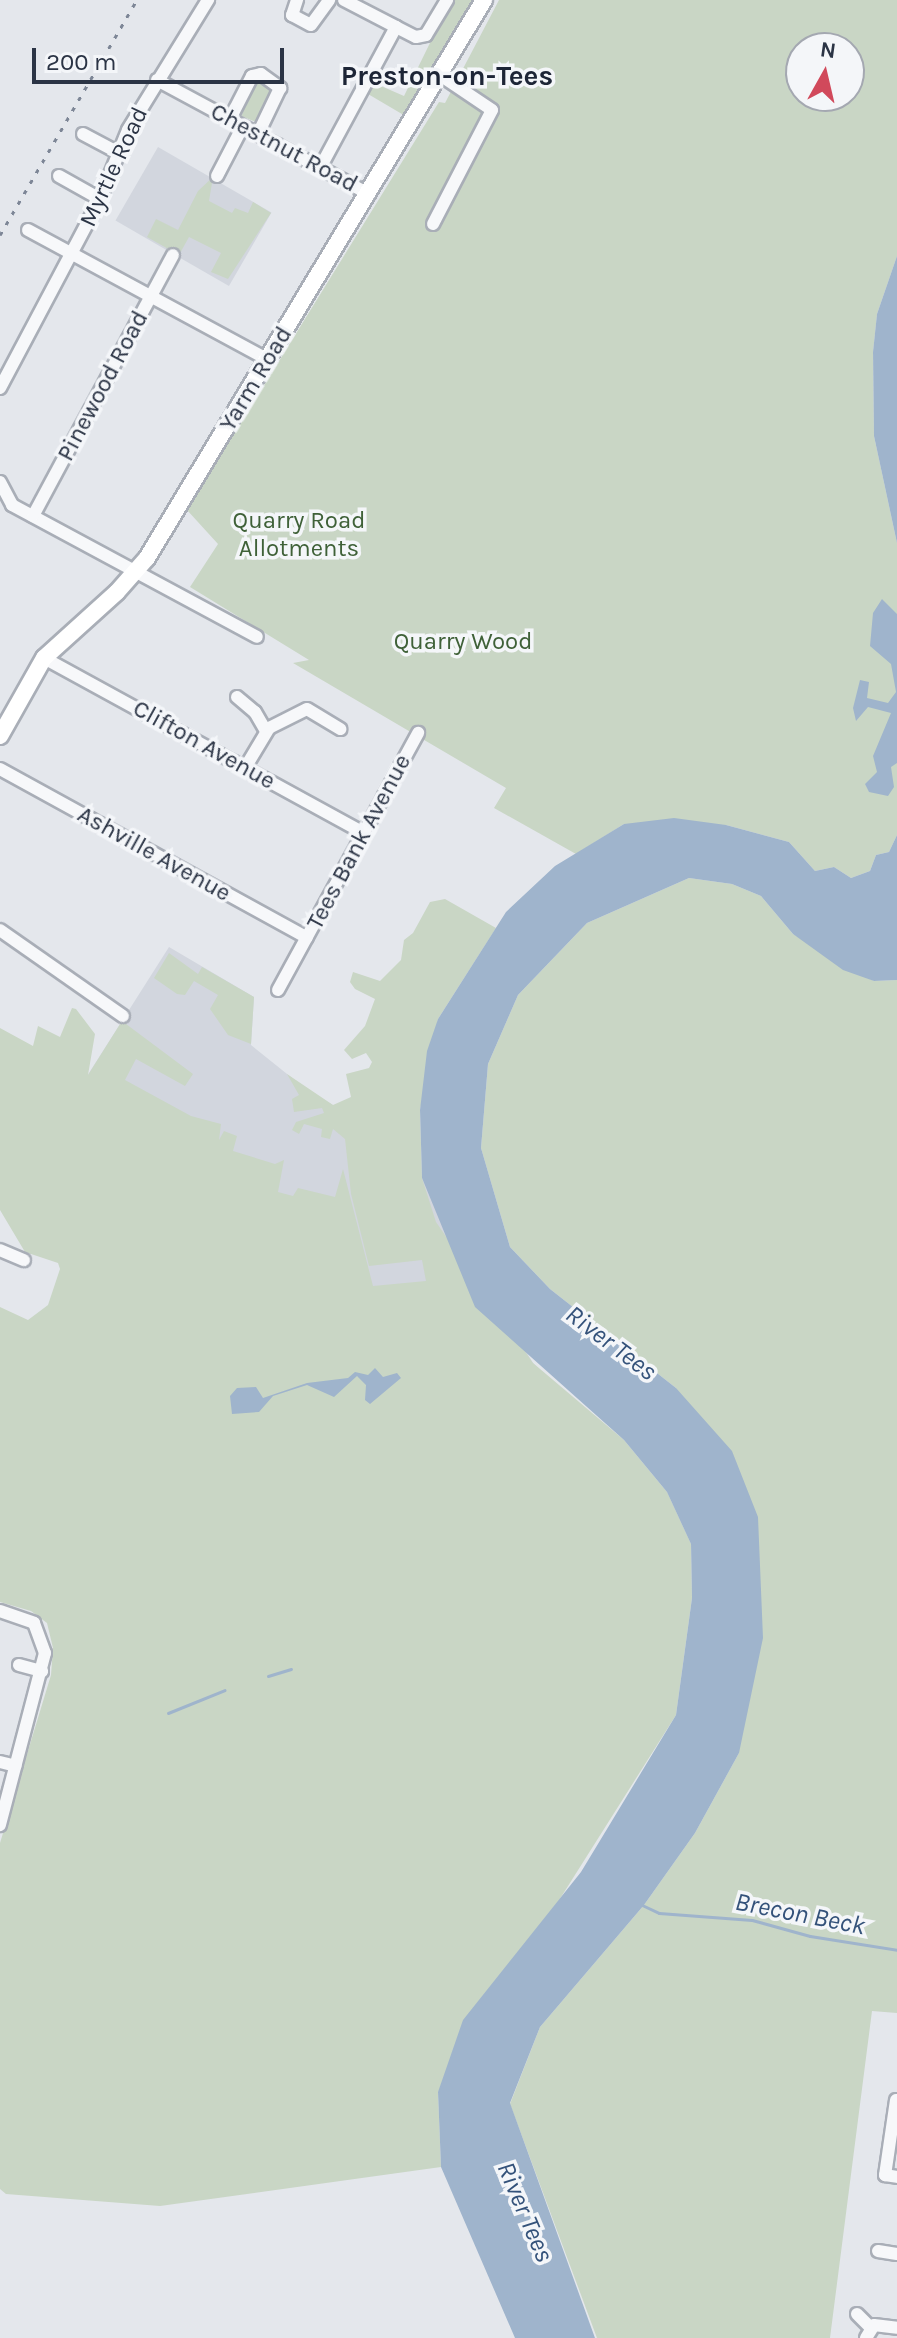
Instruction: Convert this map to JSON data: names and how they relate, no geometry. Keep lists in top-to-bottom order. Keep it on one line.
{"streets":{"main road":["Yarm Road"],"street":["Chestnut Road","Myrtle Road","Pinewood Road","Clifton Avenue","Tees Bank Avenue","Ashville Avenue"]},"crossings":[["Chestnut Road","Myrtle Road"],["Chestnut Road","Yarm Road"],["Yarm Road","Clifton Avenue"],["Clifton Avenue","Tees Bank Avenue"],["Tees Bank Avenue","Ashville Avenue"]],"districts":["Preston-on-Tees"],"water":["River Tees","Brecon Beck"],"parks":["Quarry Road Allotments","Quarry Wood"],"scale_bar":"200 m","north":"top"}
